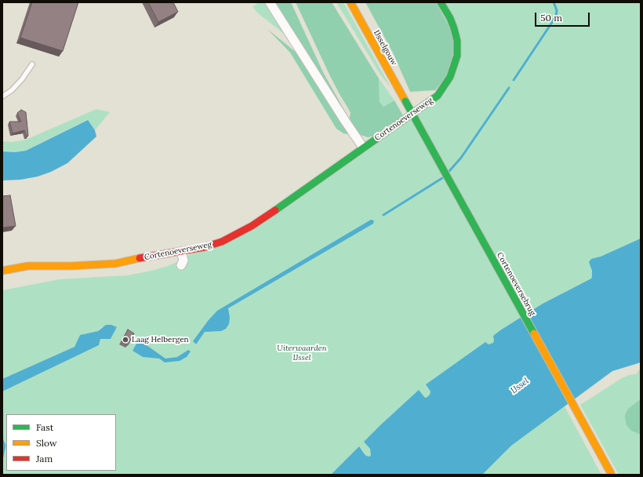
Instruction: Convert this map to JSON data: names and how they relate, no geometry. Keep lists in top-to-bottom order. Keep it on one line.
{"streets":{"street":["IJsselgouw","Cortenoeverseweg","Cortenoeversebrug"]},"crossings":[["IJsselgouw","Cortenoeversebrug"]],"water":["IJssel"],"parks":["Uiterwaarden IJssel"],"places":["Laag Helbergen"],"legend":["Fast","Slow","Jam"],"scale_bar":"50 m"}
